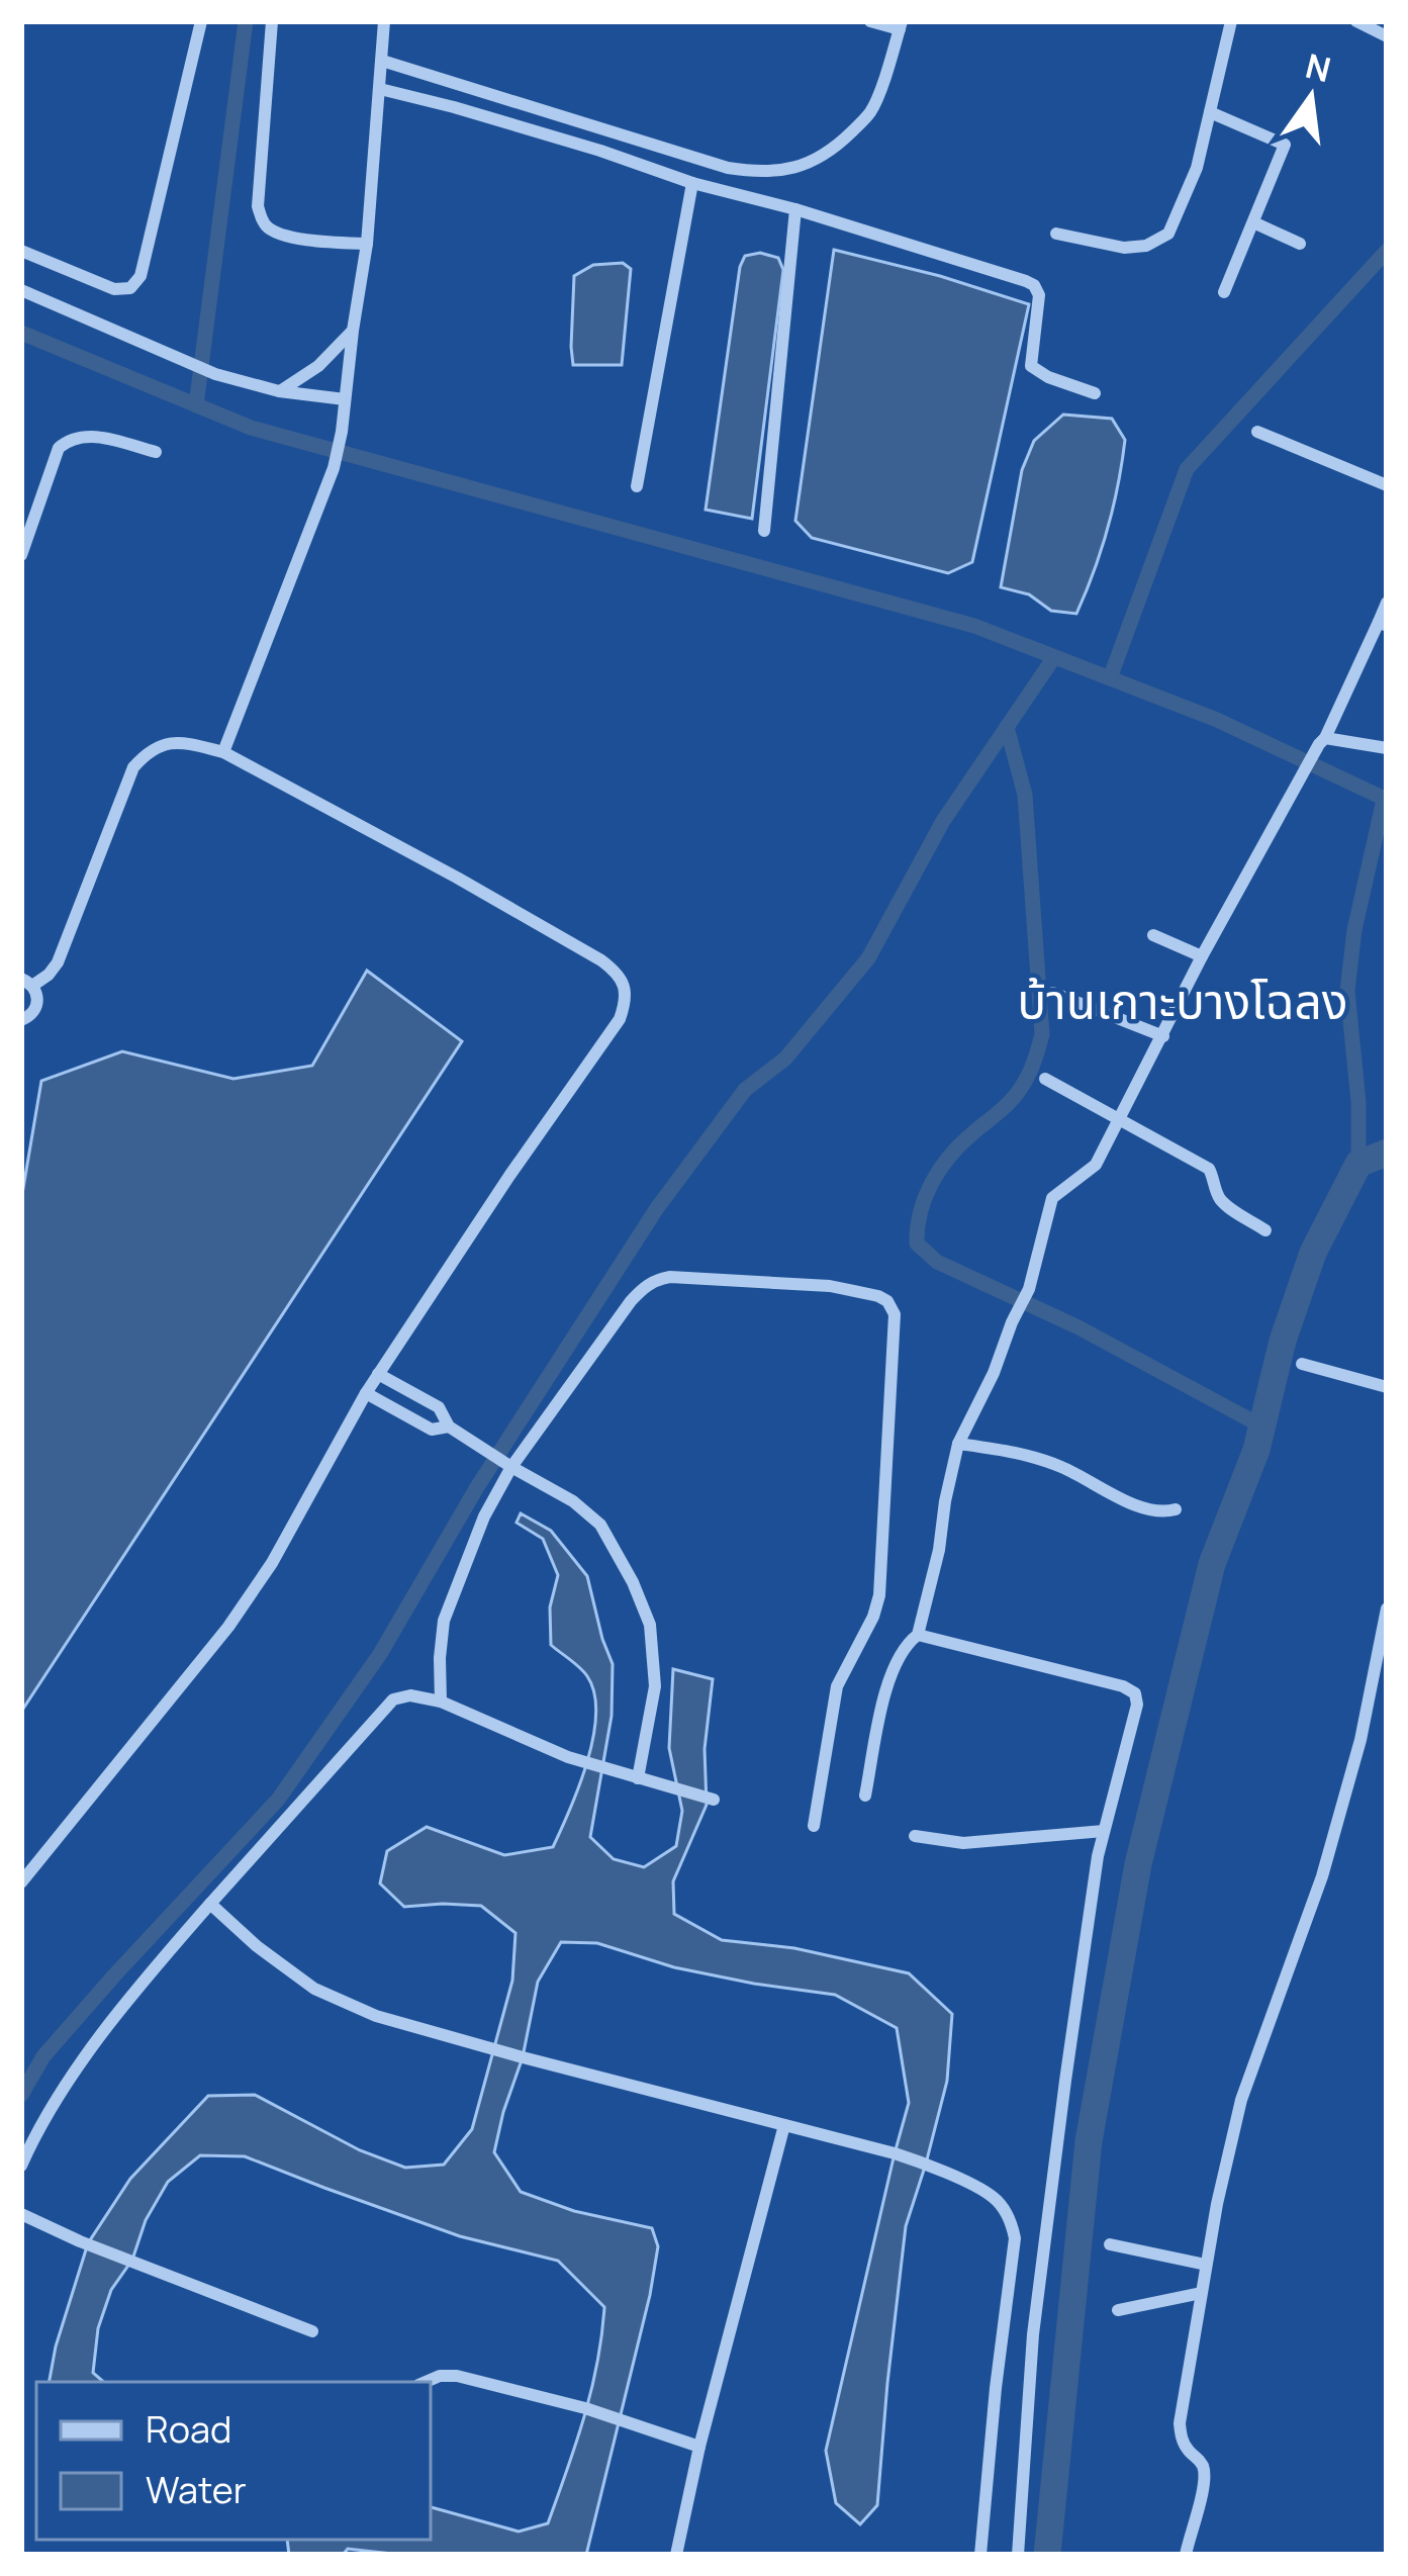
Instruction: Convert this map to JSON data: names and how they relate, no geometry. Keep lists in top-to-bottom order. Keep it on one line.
{"districts":["บ้านเกาะบางโฉลง"],"legend":["Road","Water"],"north":"top"}
